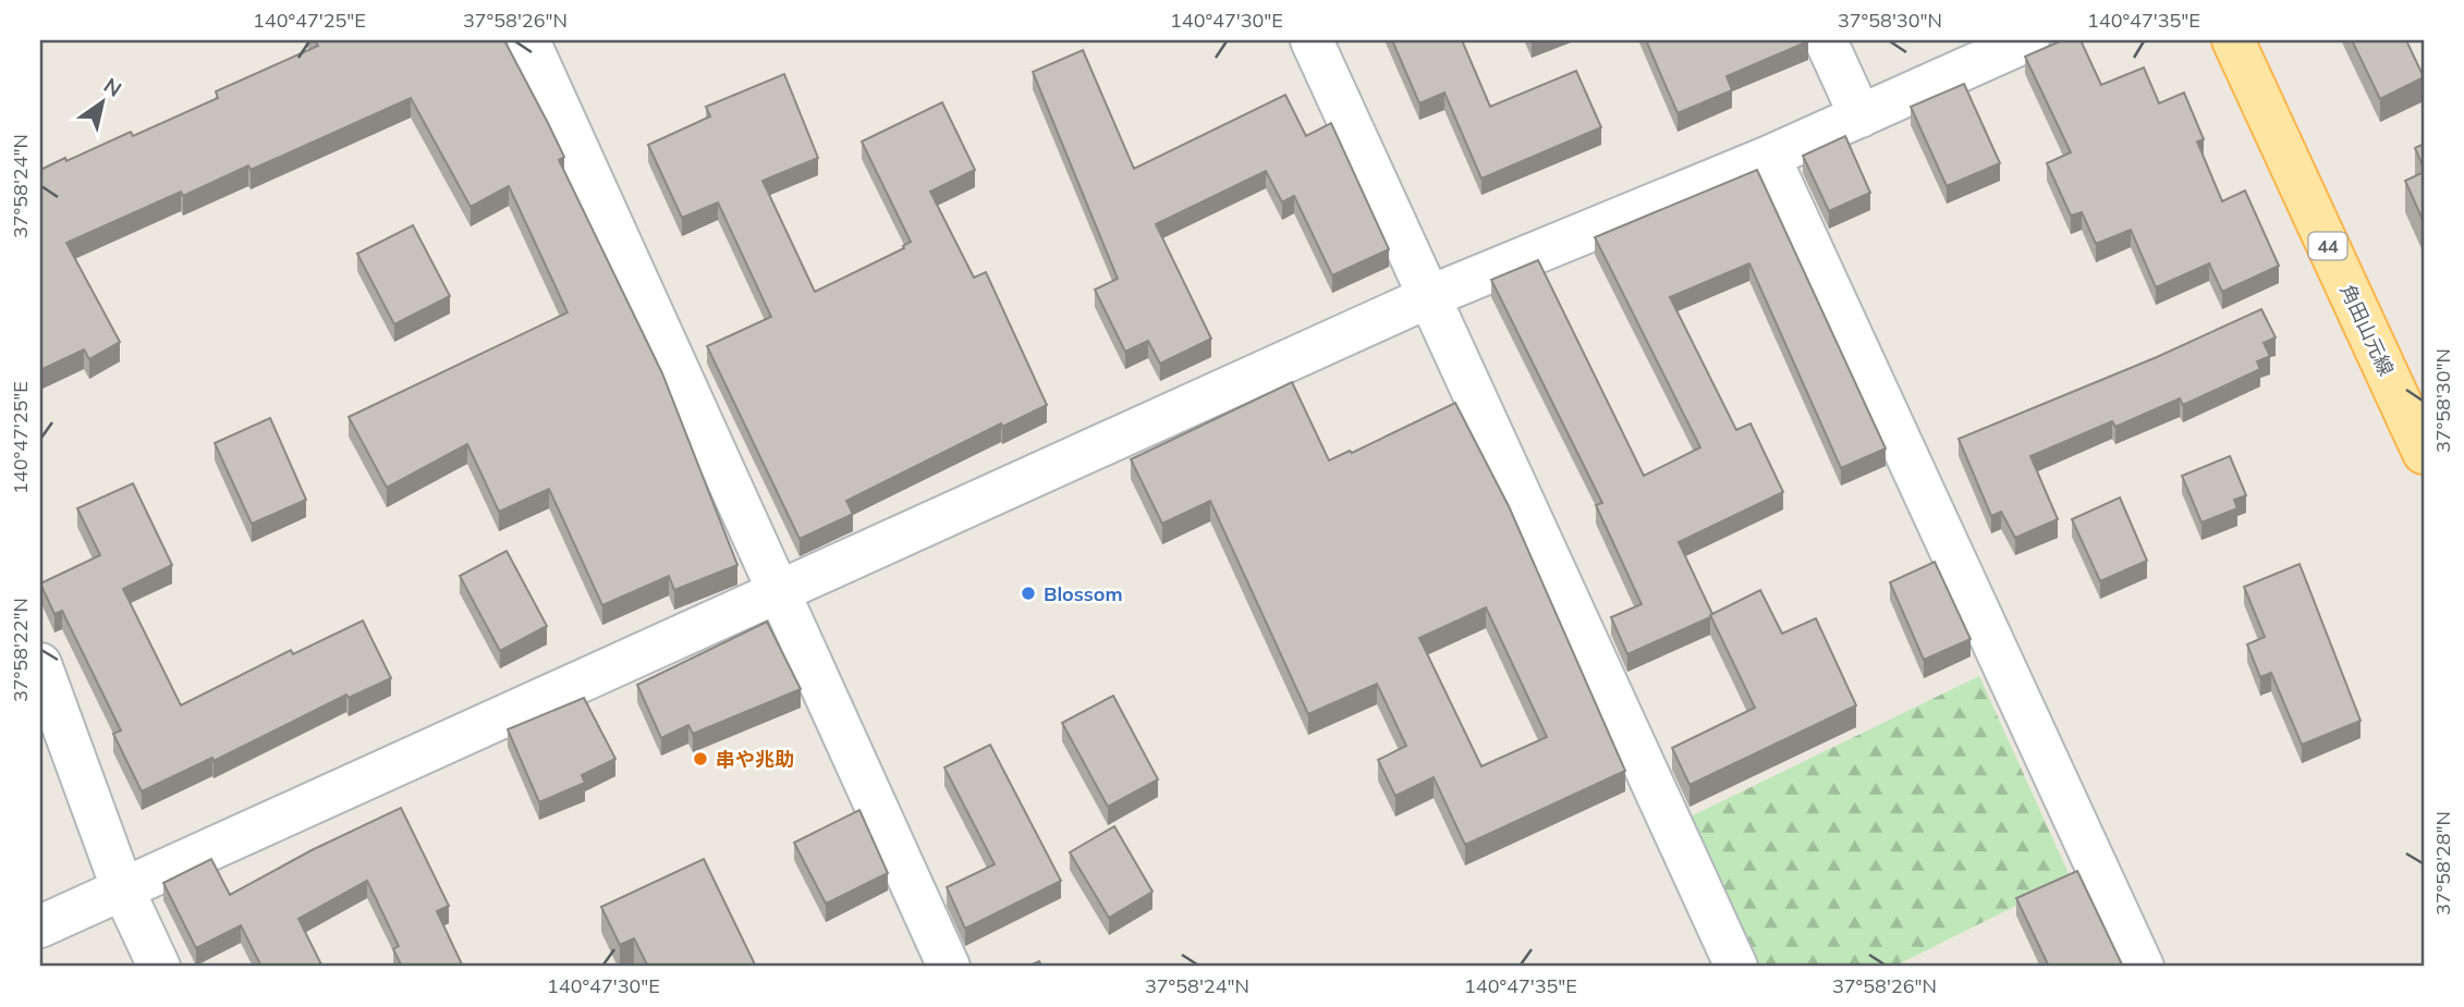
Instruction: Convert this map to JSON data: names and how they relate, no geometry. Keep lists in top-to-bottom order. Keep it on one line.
{"streets":{"main road":["44","角田山元線"]},"places":["Blossom","串や兆助"],"north":"top right","coordinates":["140°47'25\"E","37°58'26\"N","140°47'30\"E","37°58'30\"N","140°47'35\"E","37°58'24\"N","37°58'22\"N","37°58'28\"N"]}
